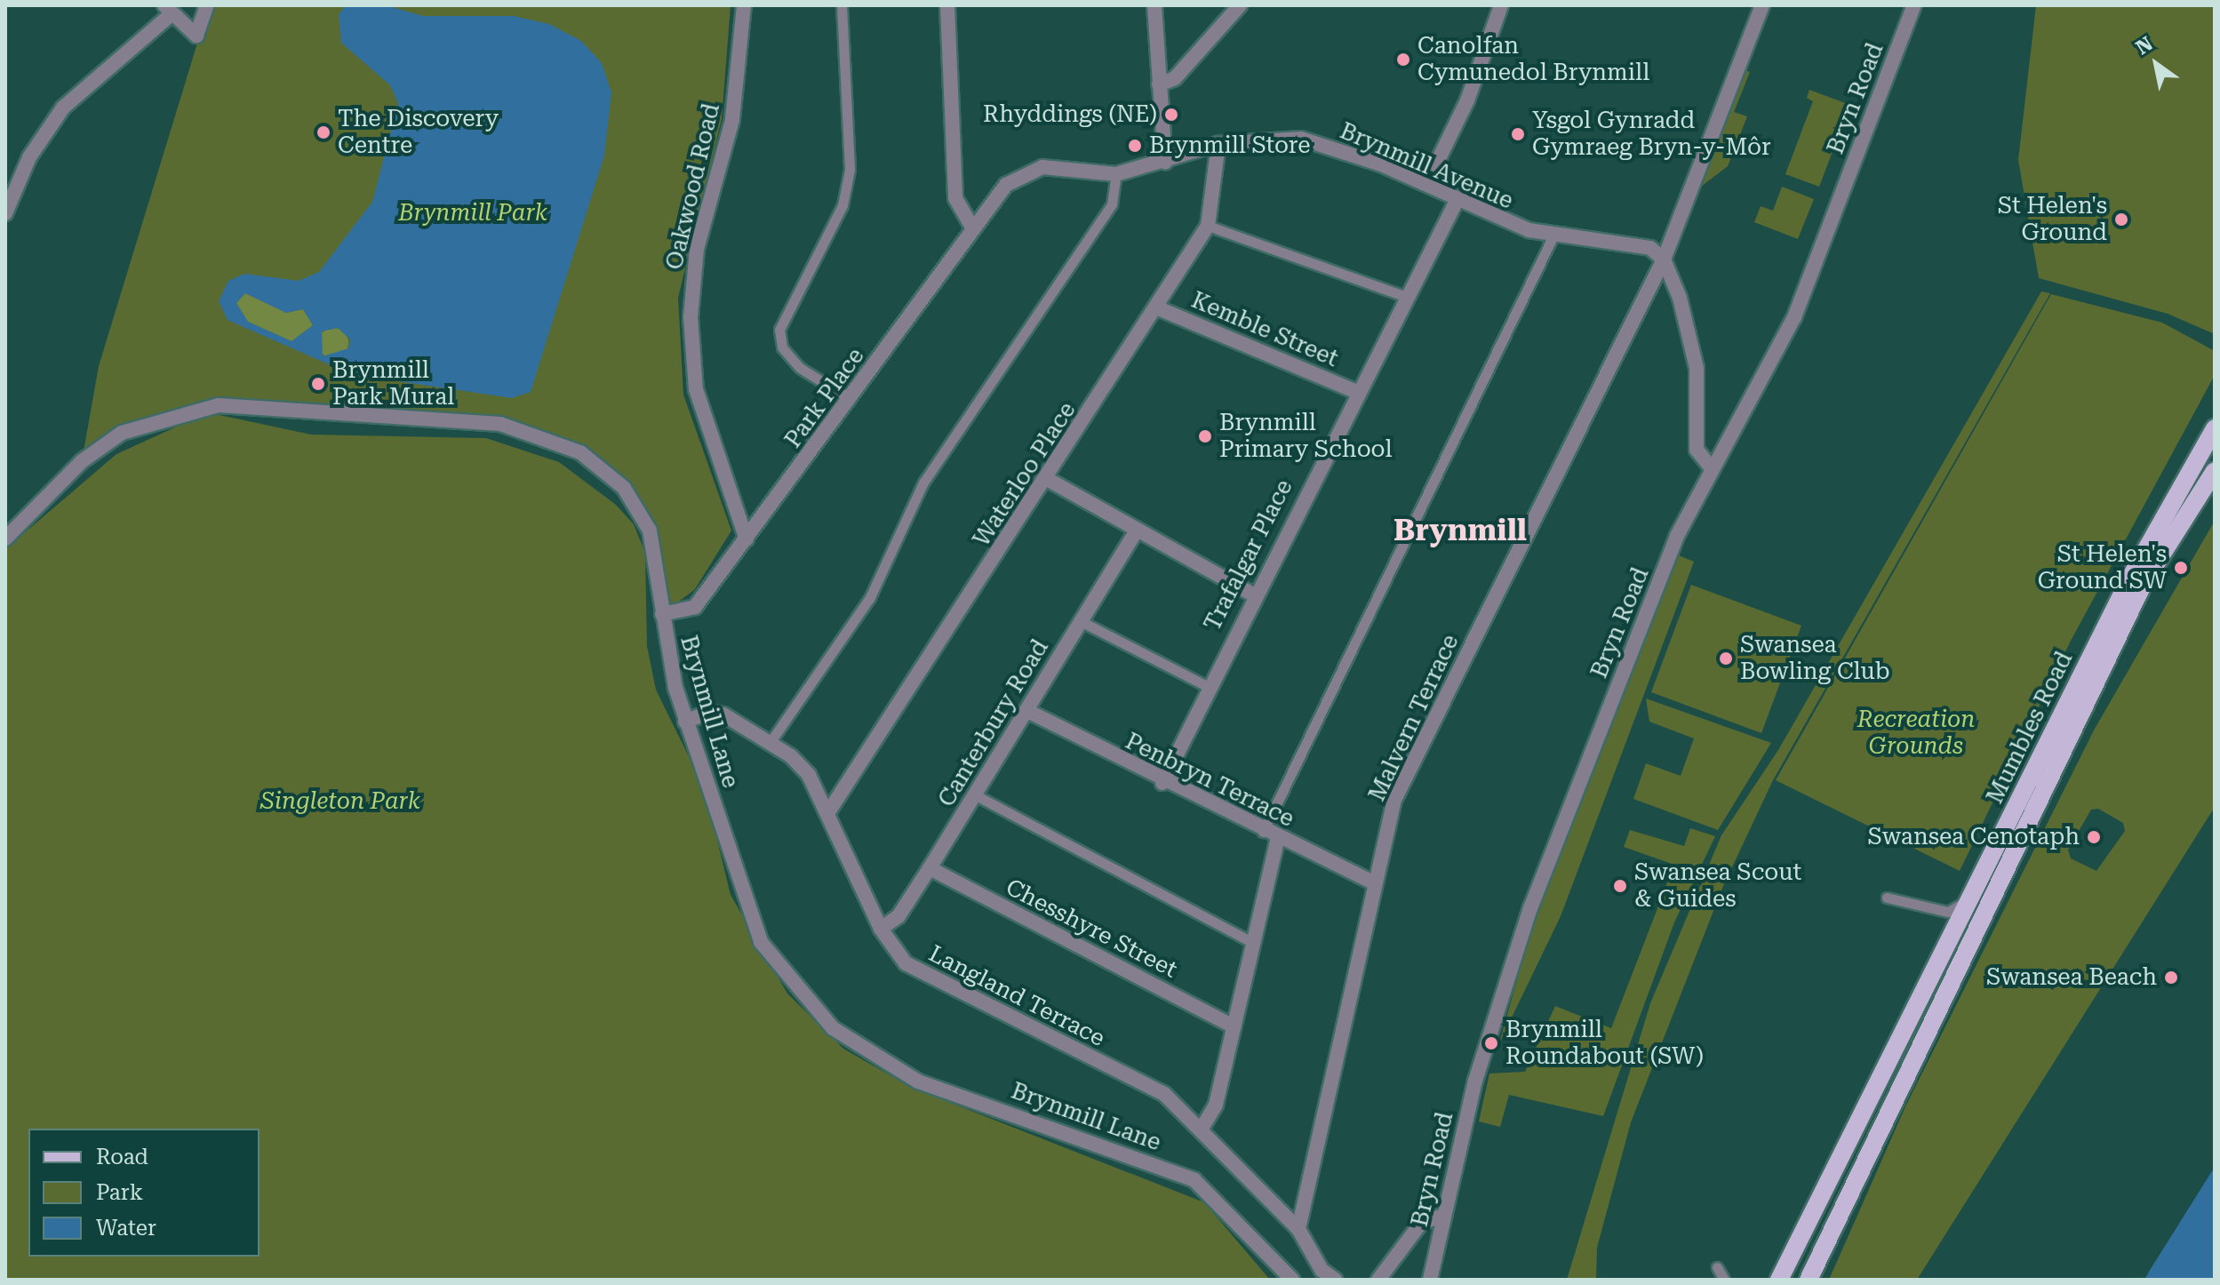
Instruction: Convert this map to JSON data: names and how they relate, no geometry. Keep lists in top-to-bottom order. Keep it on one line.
{"streets":{"main road":["Mumbles Road"],"street":["Bryn Road","Brynmill Avenue","Oakwood Road","Kemble Street","Park Place","Waterloo Place","Trafalgar Place","Brynmill Lane","Malvern Terrace","Canterbury Road","Penbryn Terrace","Chesshyre Street","Langland Terrace"]},"crossings":[["Brynmill Avenue","Park Place"],["Brynmill Avenue","Waterloo Place"],["Brynmill Avenue","Trafalgar Place"],["Brynmill Avenue","Malvern Terrace"],["Oakwood Road","Park Place"],["Kemble Street","Waterloo Place"],["Kemble Street","Trafalgar Place"],["Park Place","Brynmill Lane"],["Waterloo Place","Langland Terrace"],["Trafalgar Place","Penbryn Terrace"],["Brynmill Lane","Langland Terrace"],["Malvern Terrace","Penbryn Terrace"],["Malvern Terrace","Langland Terrace"],["Canterbury Road","Penbryn Terrace"],["Canterbury Road","Chesshyre Street"],["Canterbury Road","Langland Terrace"]],"districts":["Brynmill"],"parks":["Brynmill Park","Recreation Grounds","Singleton Park"],"places":["Canolfan Cymunedol Brynmill","Rhyddings (NE)","The Discovery Centre","Ysgol Gynradd Gymraeg Bryn-y-Môr","Brynmill Store","St Helen's Ground","Brynmill Park Mural","Brynmill Primary School","St Helen's Ground SW","Swansea Bowling Club","Swansea Cenotaph","Swansea Scout & Guides","Swansea Beach","Brynmill Roundabout (SW)"],"legend":["Road","Park","Water"],"north":"top left"}
